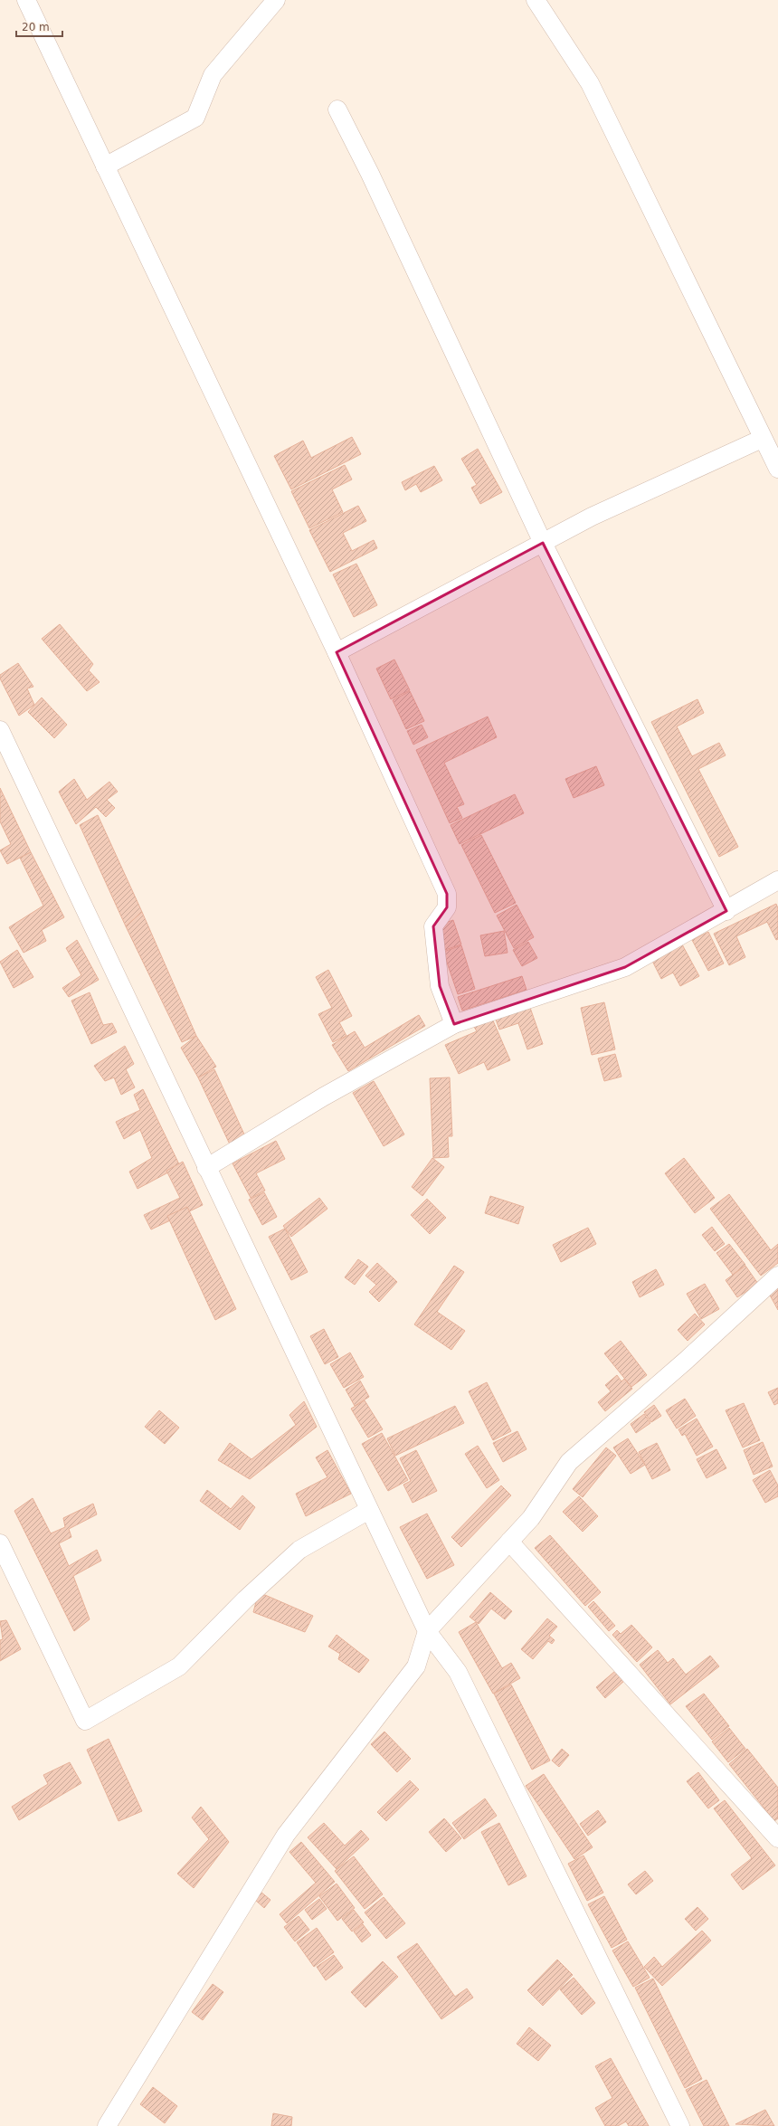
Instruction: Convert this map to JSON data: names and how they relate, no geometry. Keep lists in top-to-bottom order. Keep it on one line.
{"scale_bar":"20 m"}
